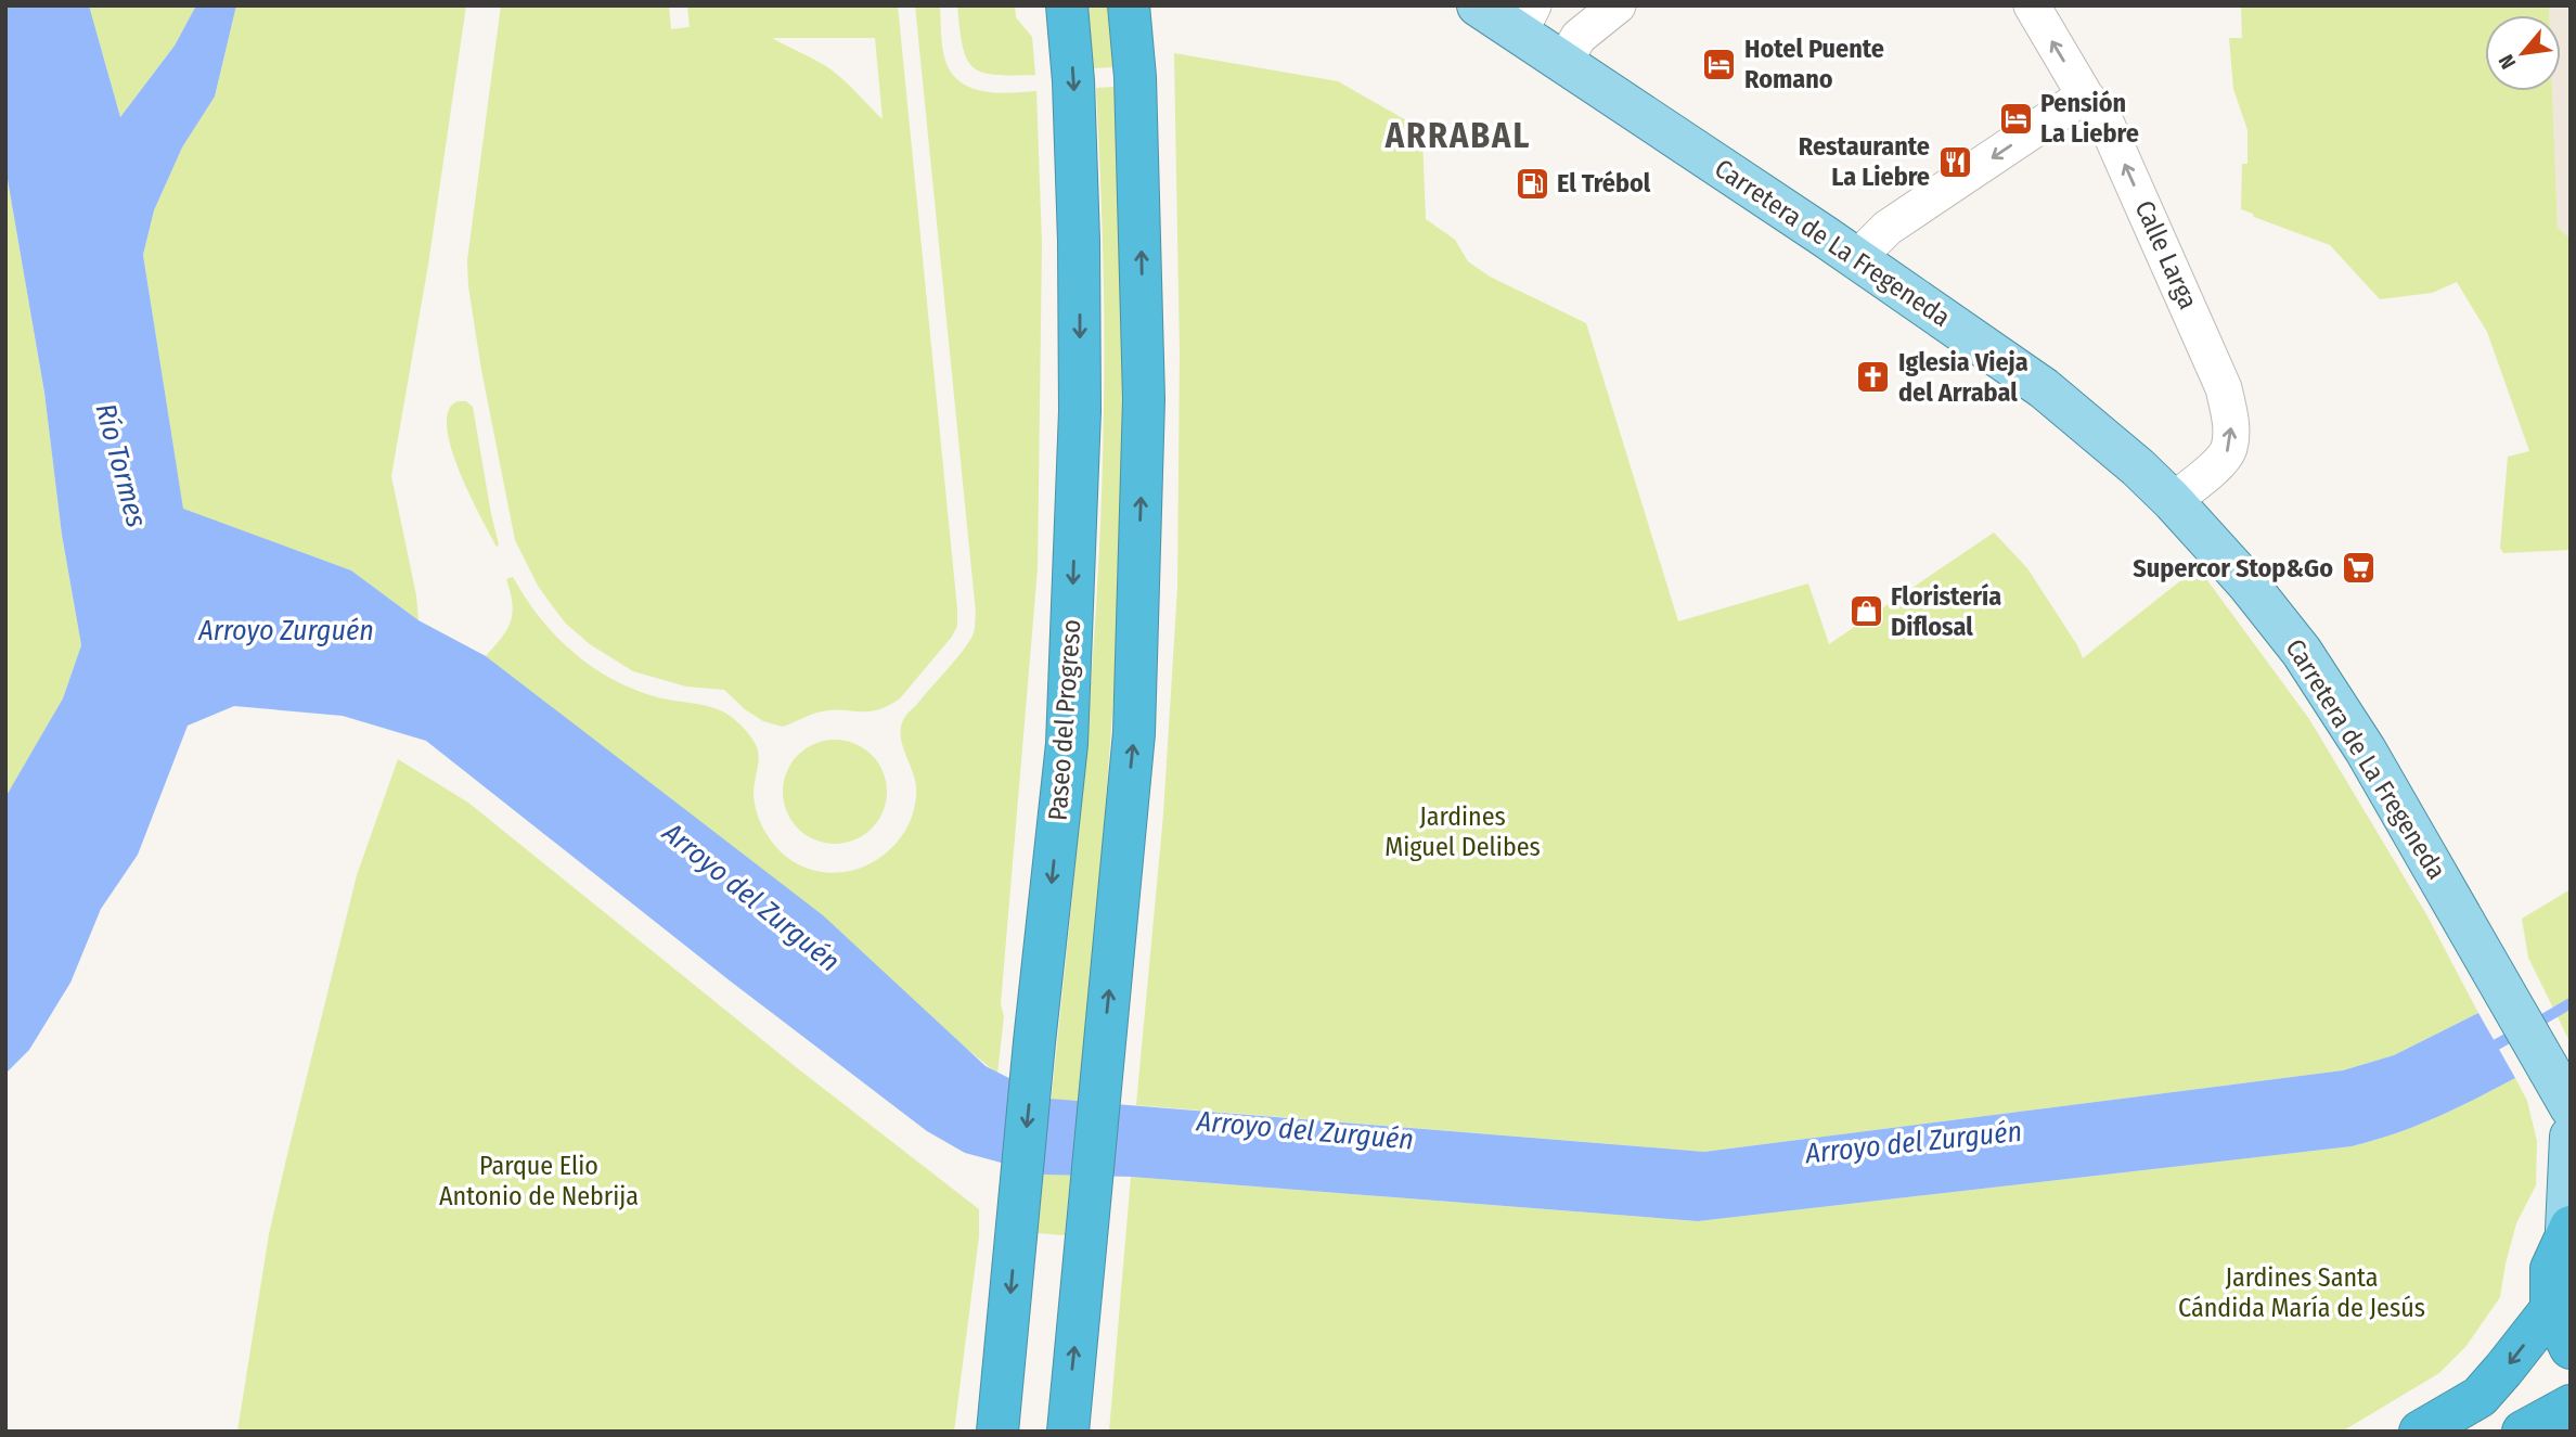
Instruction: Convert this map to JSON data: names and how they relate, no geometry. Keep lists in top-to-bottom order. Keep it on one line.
{"streets":{"highway":["Paseo del Progreso"],"main road":["Carretera de La Fregeneda"],"street":["Calle Larga"]},"crossings":[["Carretera de La Fregeneda","Calle Larga"]],"one_way":["Calle Larga"],"districts":["ARRABAL"],"water":["Río Tormes","Arroyo Zurguén","Arroyo del Zurguén"],"parks":["Jardines Miguel Delibes","Parque Elio Antonio de Nebrija","Jardines Santa Cándida María de Jesús"],"places":{"hotel":["Hotel Puente Romano","Pensión La Liebre"],"restaurant":["Restaurante La Liebre"],"fuel station":["El Trébol"],"church":["Iglesia Vieja del Arrabal"],"supermarket":["Supercor Stop&Go"],"shop":["Floristería Diflosal"]},"north":"bottom left"}
